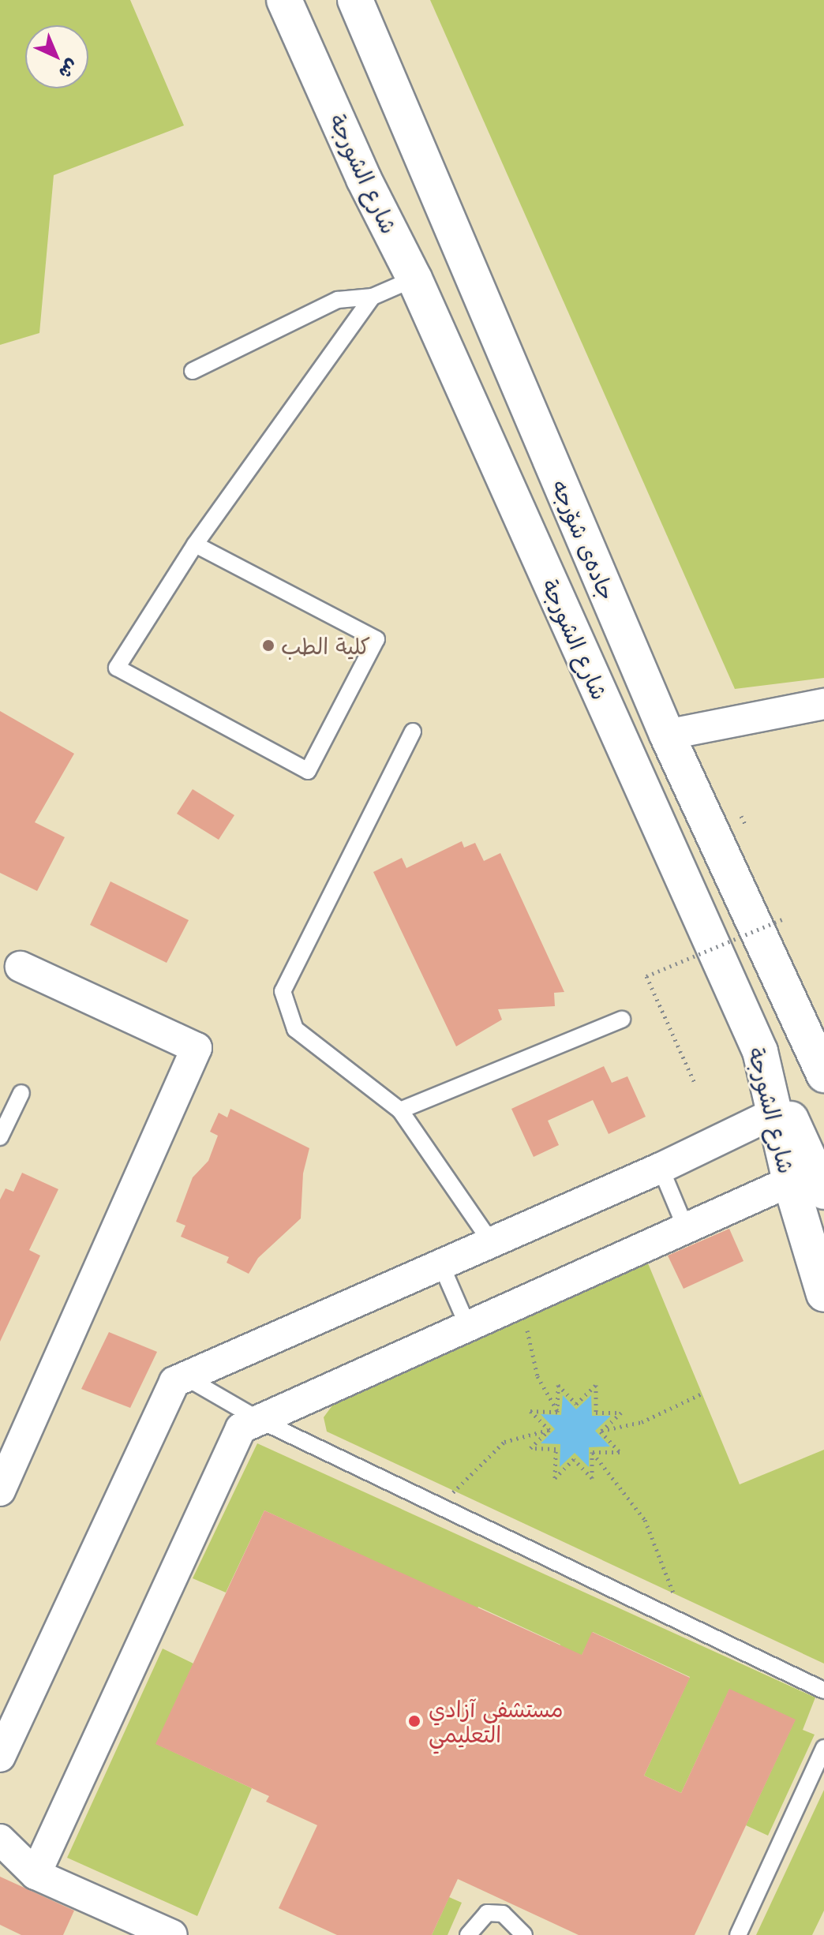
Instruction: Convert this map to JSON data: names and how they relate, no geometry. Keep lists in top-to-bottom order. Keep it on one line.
{"streets":{"main road":["شارع الشورجة","جادەی شۆرجە"]},"places":["كلية الطب","مستشفى آزادي التعليمي"],"north":"bottom right"}
